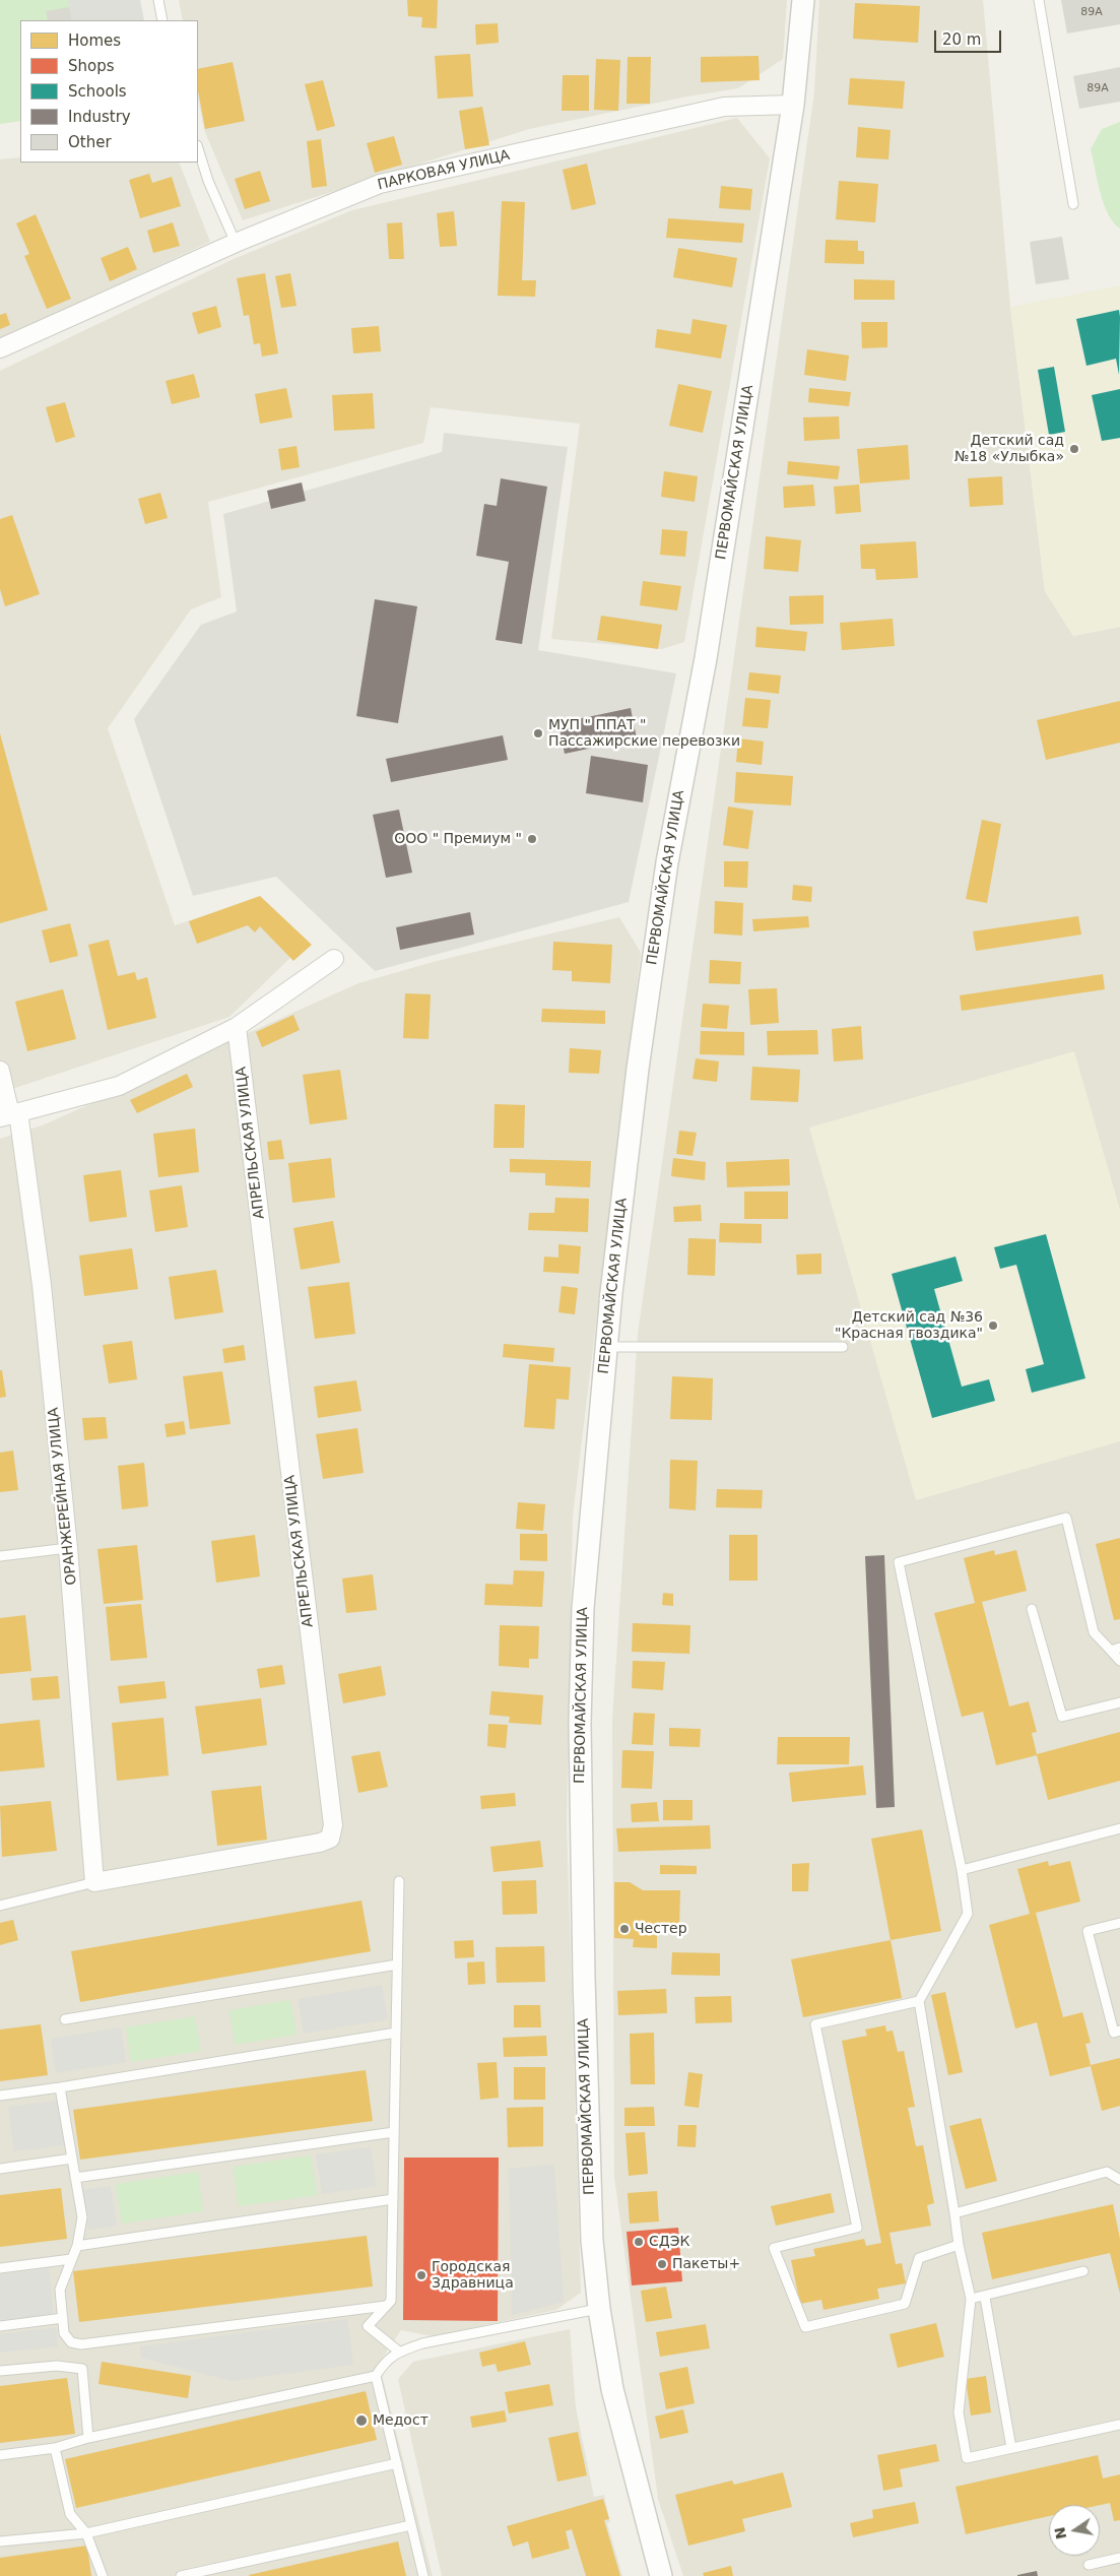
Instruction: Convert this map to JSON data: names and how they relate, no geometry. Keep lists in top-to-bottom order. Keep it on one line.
{"streets":{"street":["ПАРКОВАЯ УЛИЦА","ПЕРВОМАЙСКАЯ УЛИЦА","АПРЕЛЬСКАЯ УЛИЦА","ОРАНЖЕРЕЙНАЯ УЛИЦА"]},"crossings":[["ПАРКОВАЯ УЛИЦА","ПЕРВОМАЙСКАЯ УЛИЦА"],["АПРЕЛЬСКАЯ УЛИЦА","ОРАНЖЕРЕЙНАЯ УЛИЦА"]],"places":["Детский сад №18 «Улыбка»","МУП \" ППАТ \" Пассажирские перевозки","ООО \" Премиум \"","Детский сад №36 \"Красная гвоздика\"","Честер","СДЭК","Пакеты+","Городская Здравница","Медост"],"house_numbers":["89А","89А"],"legend":["Homes","Shops","Schools","Industry","Other"],"scale_bar":"20 m","north":"left"}
